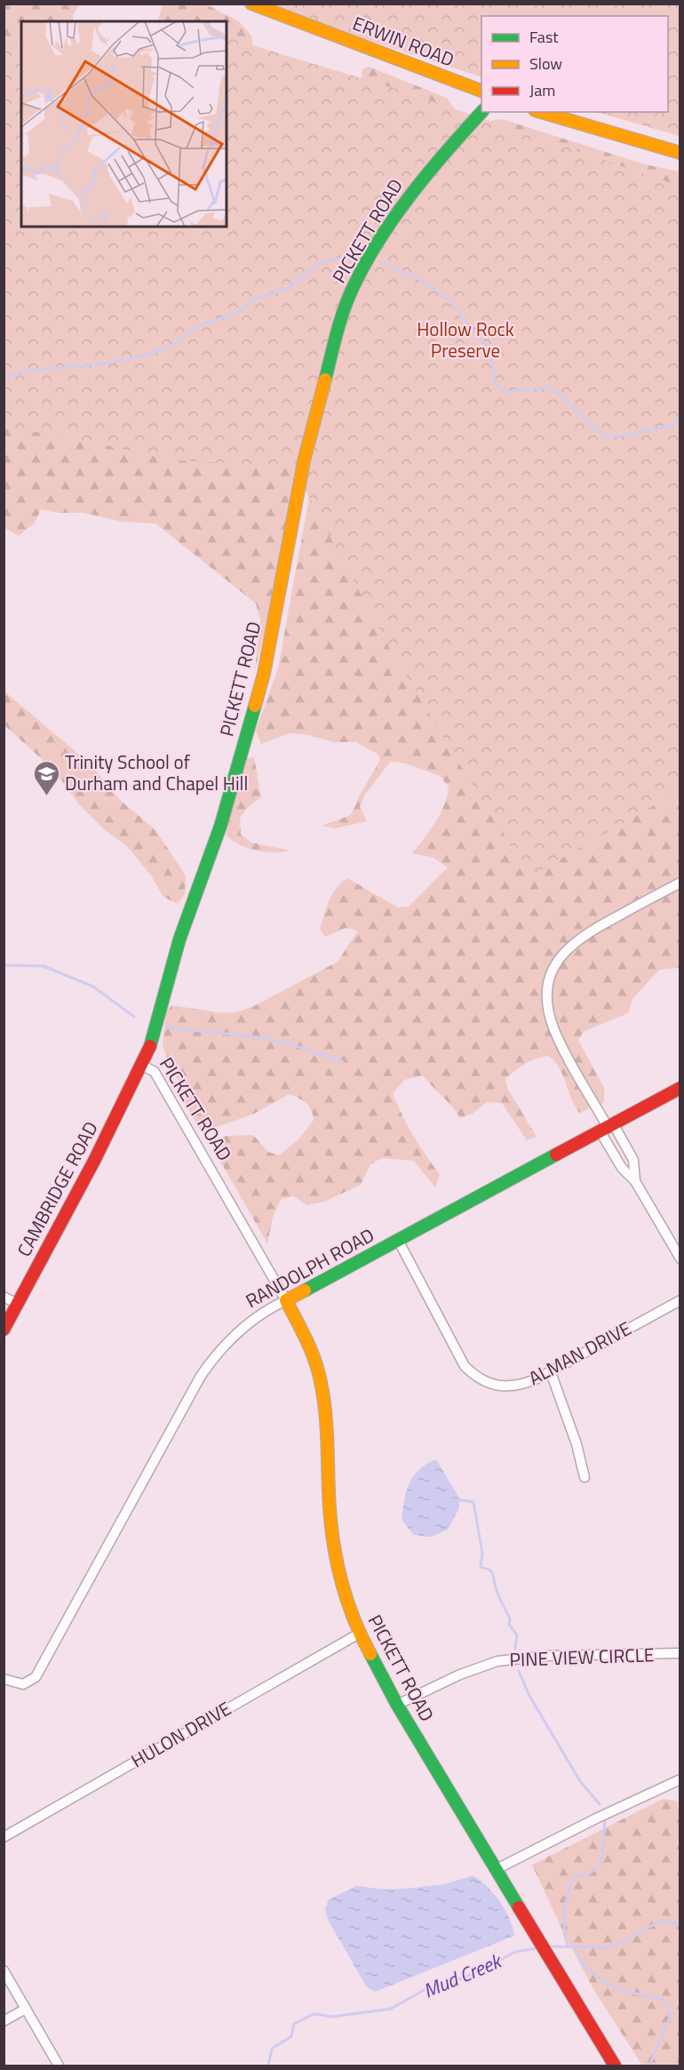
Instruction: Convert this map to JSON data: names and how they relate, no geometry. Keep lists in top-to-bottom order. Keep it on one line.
{"streets":{"street":["ERWIN ROAD","PICKETT ROAD","CAMBRIDGE ROAD","RANDOLPH ROAD","ALMAN DRIVE","PINE VIEW CIRCLE","HULON DRIVE"]},"crossings":[["PICKETT ROAD","CAMBRIDGE ROAD"],["PICKETT ROAD","RANDOLPH ROAD"],["PICKETT ROAD","PINE VIEW CIRCLE"],["PICKETT ROAD","HULON DRIVE"],["RANDOLPH ROAD","ALMAN DRIVE"]],"water":["Mud Creek"],"parks":["Hollow Rock Preserve"],"places":{"school or university":["Trinity School of Durham and Chapel Hill"]},"legend":["Fast","Slow","Jam"]}
